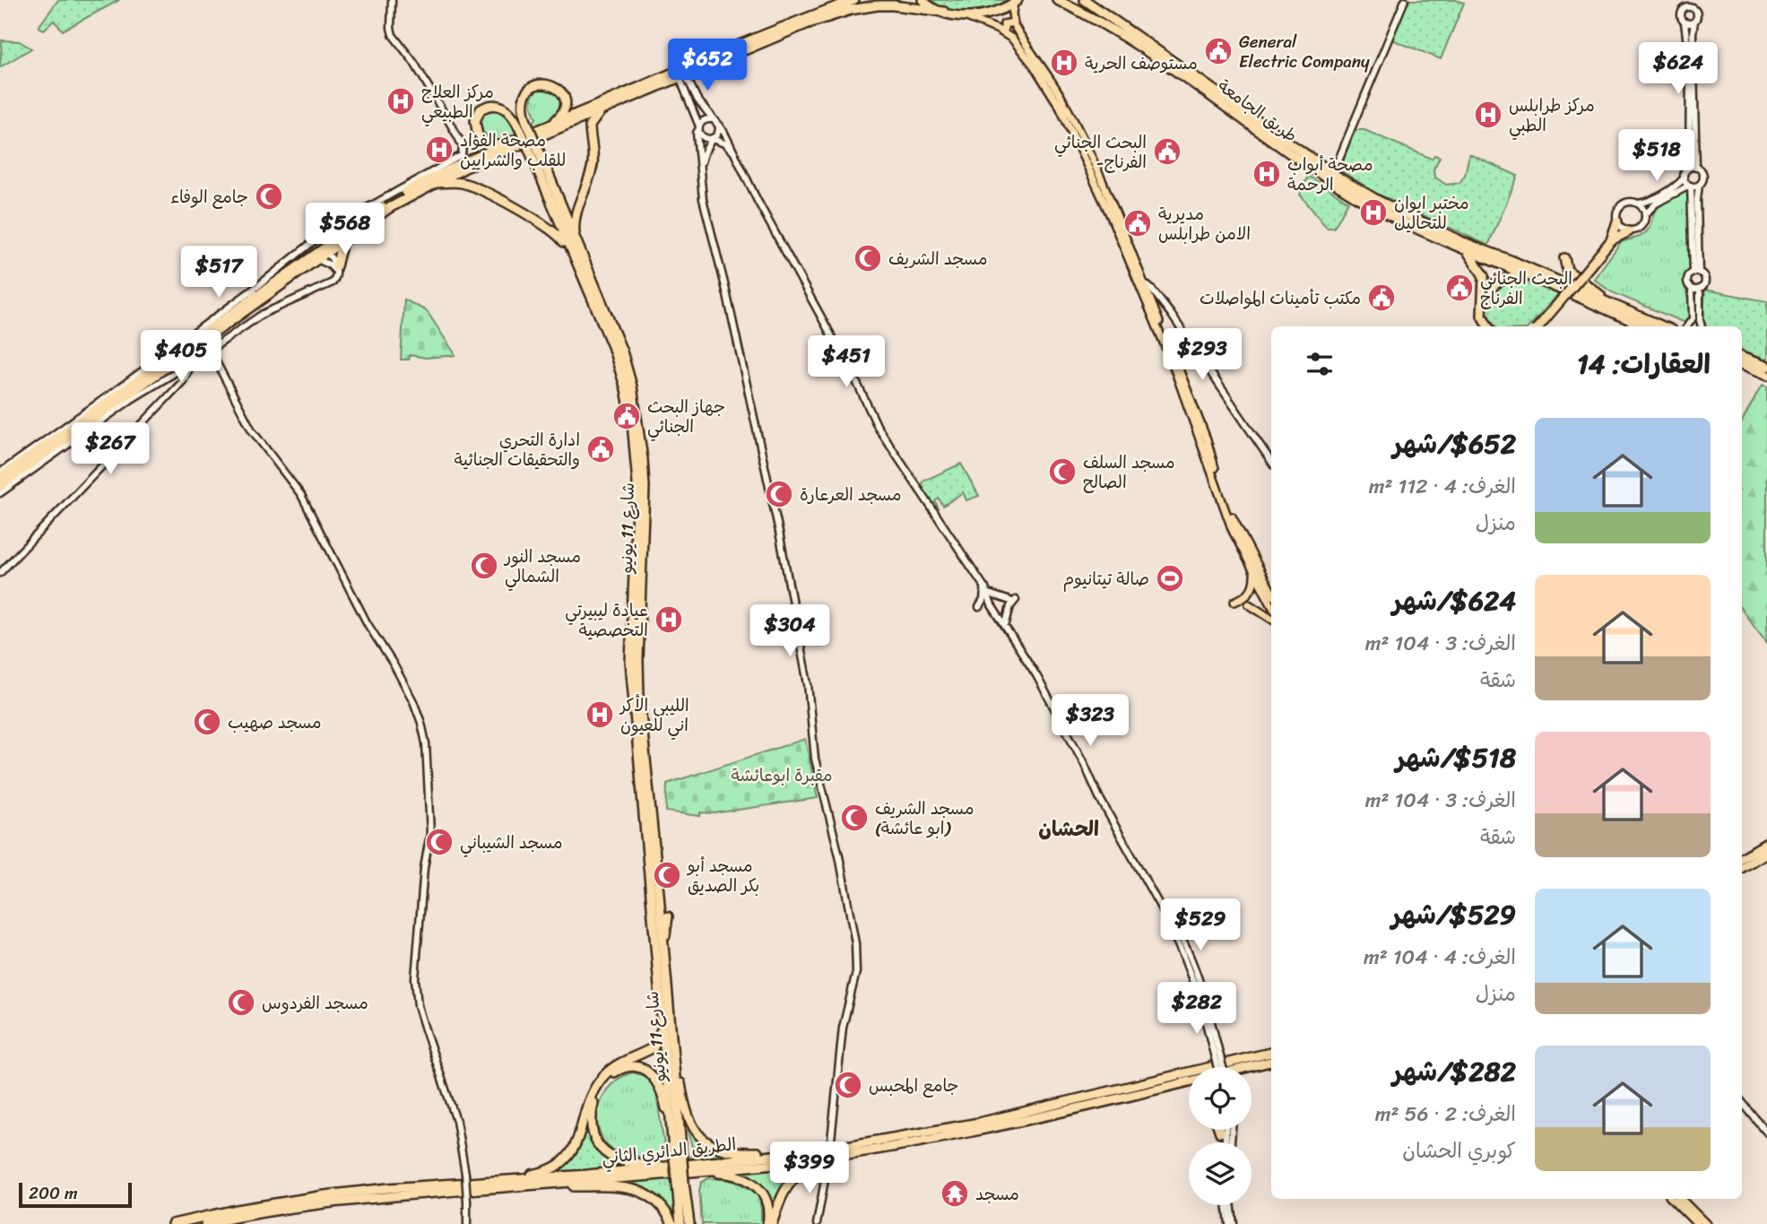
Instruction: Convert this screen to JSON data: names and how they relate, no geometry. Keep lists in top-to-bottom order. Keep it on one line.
{"streets":{"highway":["طريق الجامعة","شارع 11 يونيو","الطريق الدائري الثاني"]},"districts":["الحشان"],"parks":["مقبرة ابوعائشة"],"places":{"public building":["General Electric Company","البحث الجنائي -الفرناج","مديرية الامن طرابلس","البحث الجنائي الفرناج","مكتب تأمينات المواصلات","جهاز البحث الجنائي","ادارة التحري والتحقيقات الجنائية"],"hospital":["مستوصف الحرية","مركز العلاج الطبيعي","مركز طرابلس الطبي","مصحة الفؤاد للقلب والشرايين","مصحة أبواب الرحمة","مختبر ايوان للتحاليل","عيادة ليبيرتي التخصصية","الليبي الأكر اني للعيون"],"mosque":["جامع الوفاء","مسجد الشريف","مسجد السلف الصالح","مسجد العرعارة","مسجد النور الشمالي","مسجد صهيب","مسجد الشريف (ابو عائشة)","مسجد الشيباني","مسجد أبو بكر الصديق","مسجد الفردوس","جامع المحبس"],"sports":["صالة تيتانيوم"],"temple":["مسجد"]},"scale_bar":"200 m","page":{"price":["$652","$624","$518","$568","$517","$293","$405","$451","$267","$304","$323","$529","$282","$399"],"heading":"العقارات: 14","list":[{"name":"$652/شهر","note":"الغرف: 4 · 112 m² · منزل"},{"name":"$624/شهر","note":"الغرف: 3 · 104 m² · شقة"},{"name":"$518/شهر","note":"الغرف: 3 · 104 m² · شقة"},{"name":"$529/شهر","note":"الغرف: 4 · 104 m² · منزل"},{"name":"$282/شهر","note":"الغرف: 2 · 56 m² · كوبري الحشان"}],"scale":"200 m"}}
